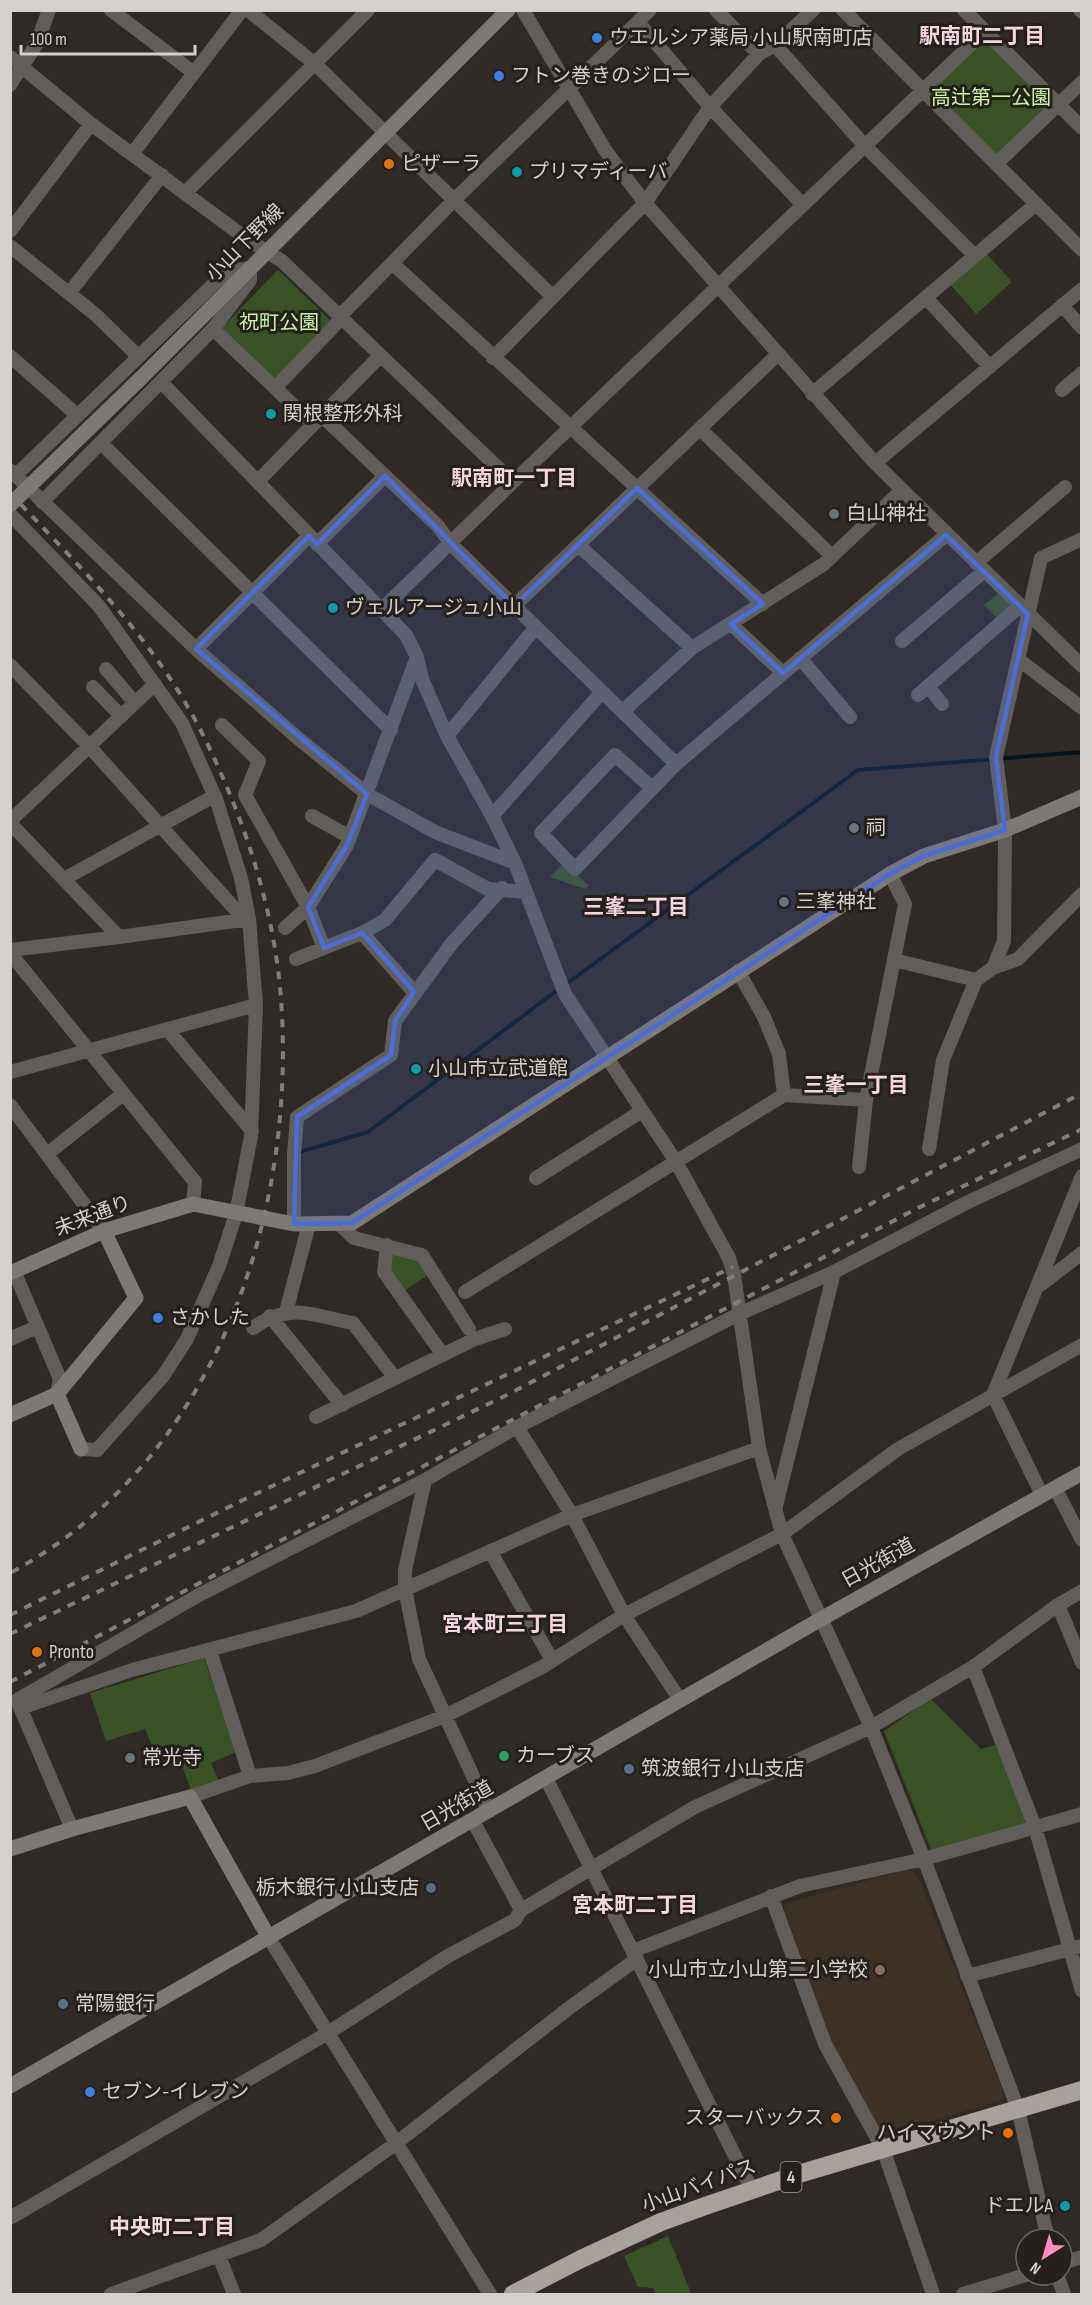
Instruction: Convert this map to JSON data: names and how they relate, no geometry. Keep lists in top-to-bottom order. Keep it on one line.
{"streets":{"highway":["4","小山バイパス"],"main road":["小山下野線","未来通り","日光街道"]},"districts":["駅南町二丁目","駅南町一丁目","三峯二丁目","三峯一丁目","宮本町三丁目","宮本町二丁目","中央町二丁目"],"parks":["高辻第一公園","祝町公園"],"places":["ウエルシア薬局 小山駅南町店","フトン巻きのジロー","ピザーラ","プリマディーバ","関根整形外科","白山神社","ヴェルアージュ小山","祠","三峯神社","小山市立武道館","さかした","Pronto","カーブス","常光寺","筑波銀行 小山支店","栃木銀行 小山支店","小山市立小山第二小学校","常陽銀行","セブン-イレブン","スターバックス","ハイマウント","ドエルA"],"scale_bar":"100 m","north":"bottom left"}
